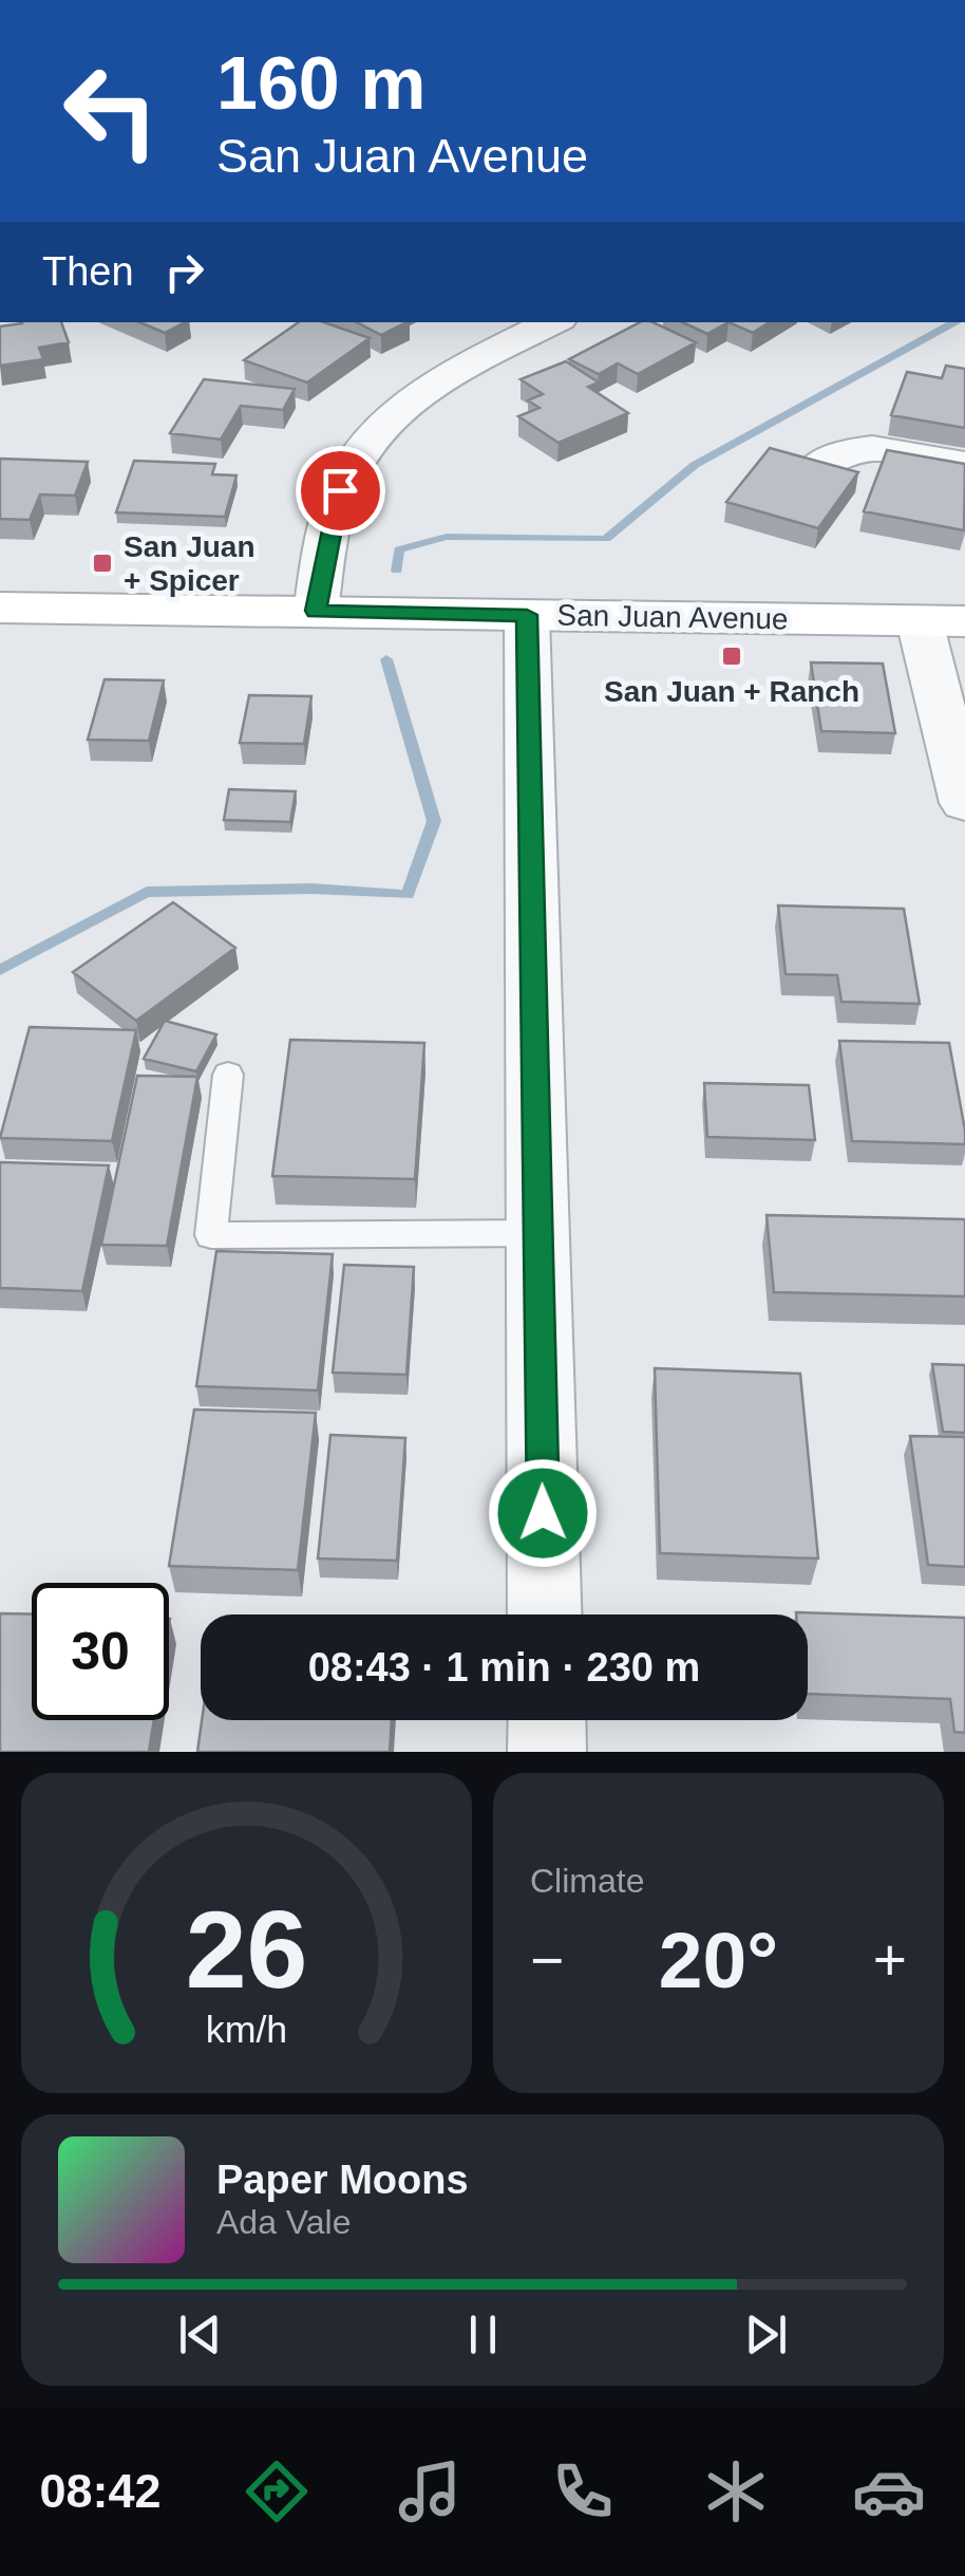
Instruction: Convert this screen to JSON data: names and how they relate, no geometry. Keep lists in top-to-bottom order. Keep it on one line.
{"streets":{"main road":["San Juan Avenue"]},"places":{"transit":["San Juan + Spicer","San Juan + Ranch"]},"page":{"turn":["160 m","San Juan Avenue"],"then":"Then","limit":"30","trip":"08:43 · 1 min · 230 m","tile":"Climate","heat":["−","20°","+"],"song":["Paper Moons","Ada Vale"],"tabs":"08:42","gauge":["26","km/h"]}}
